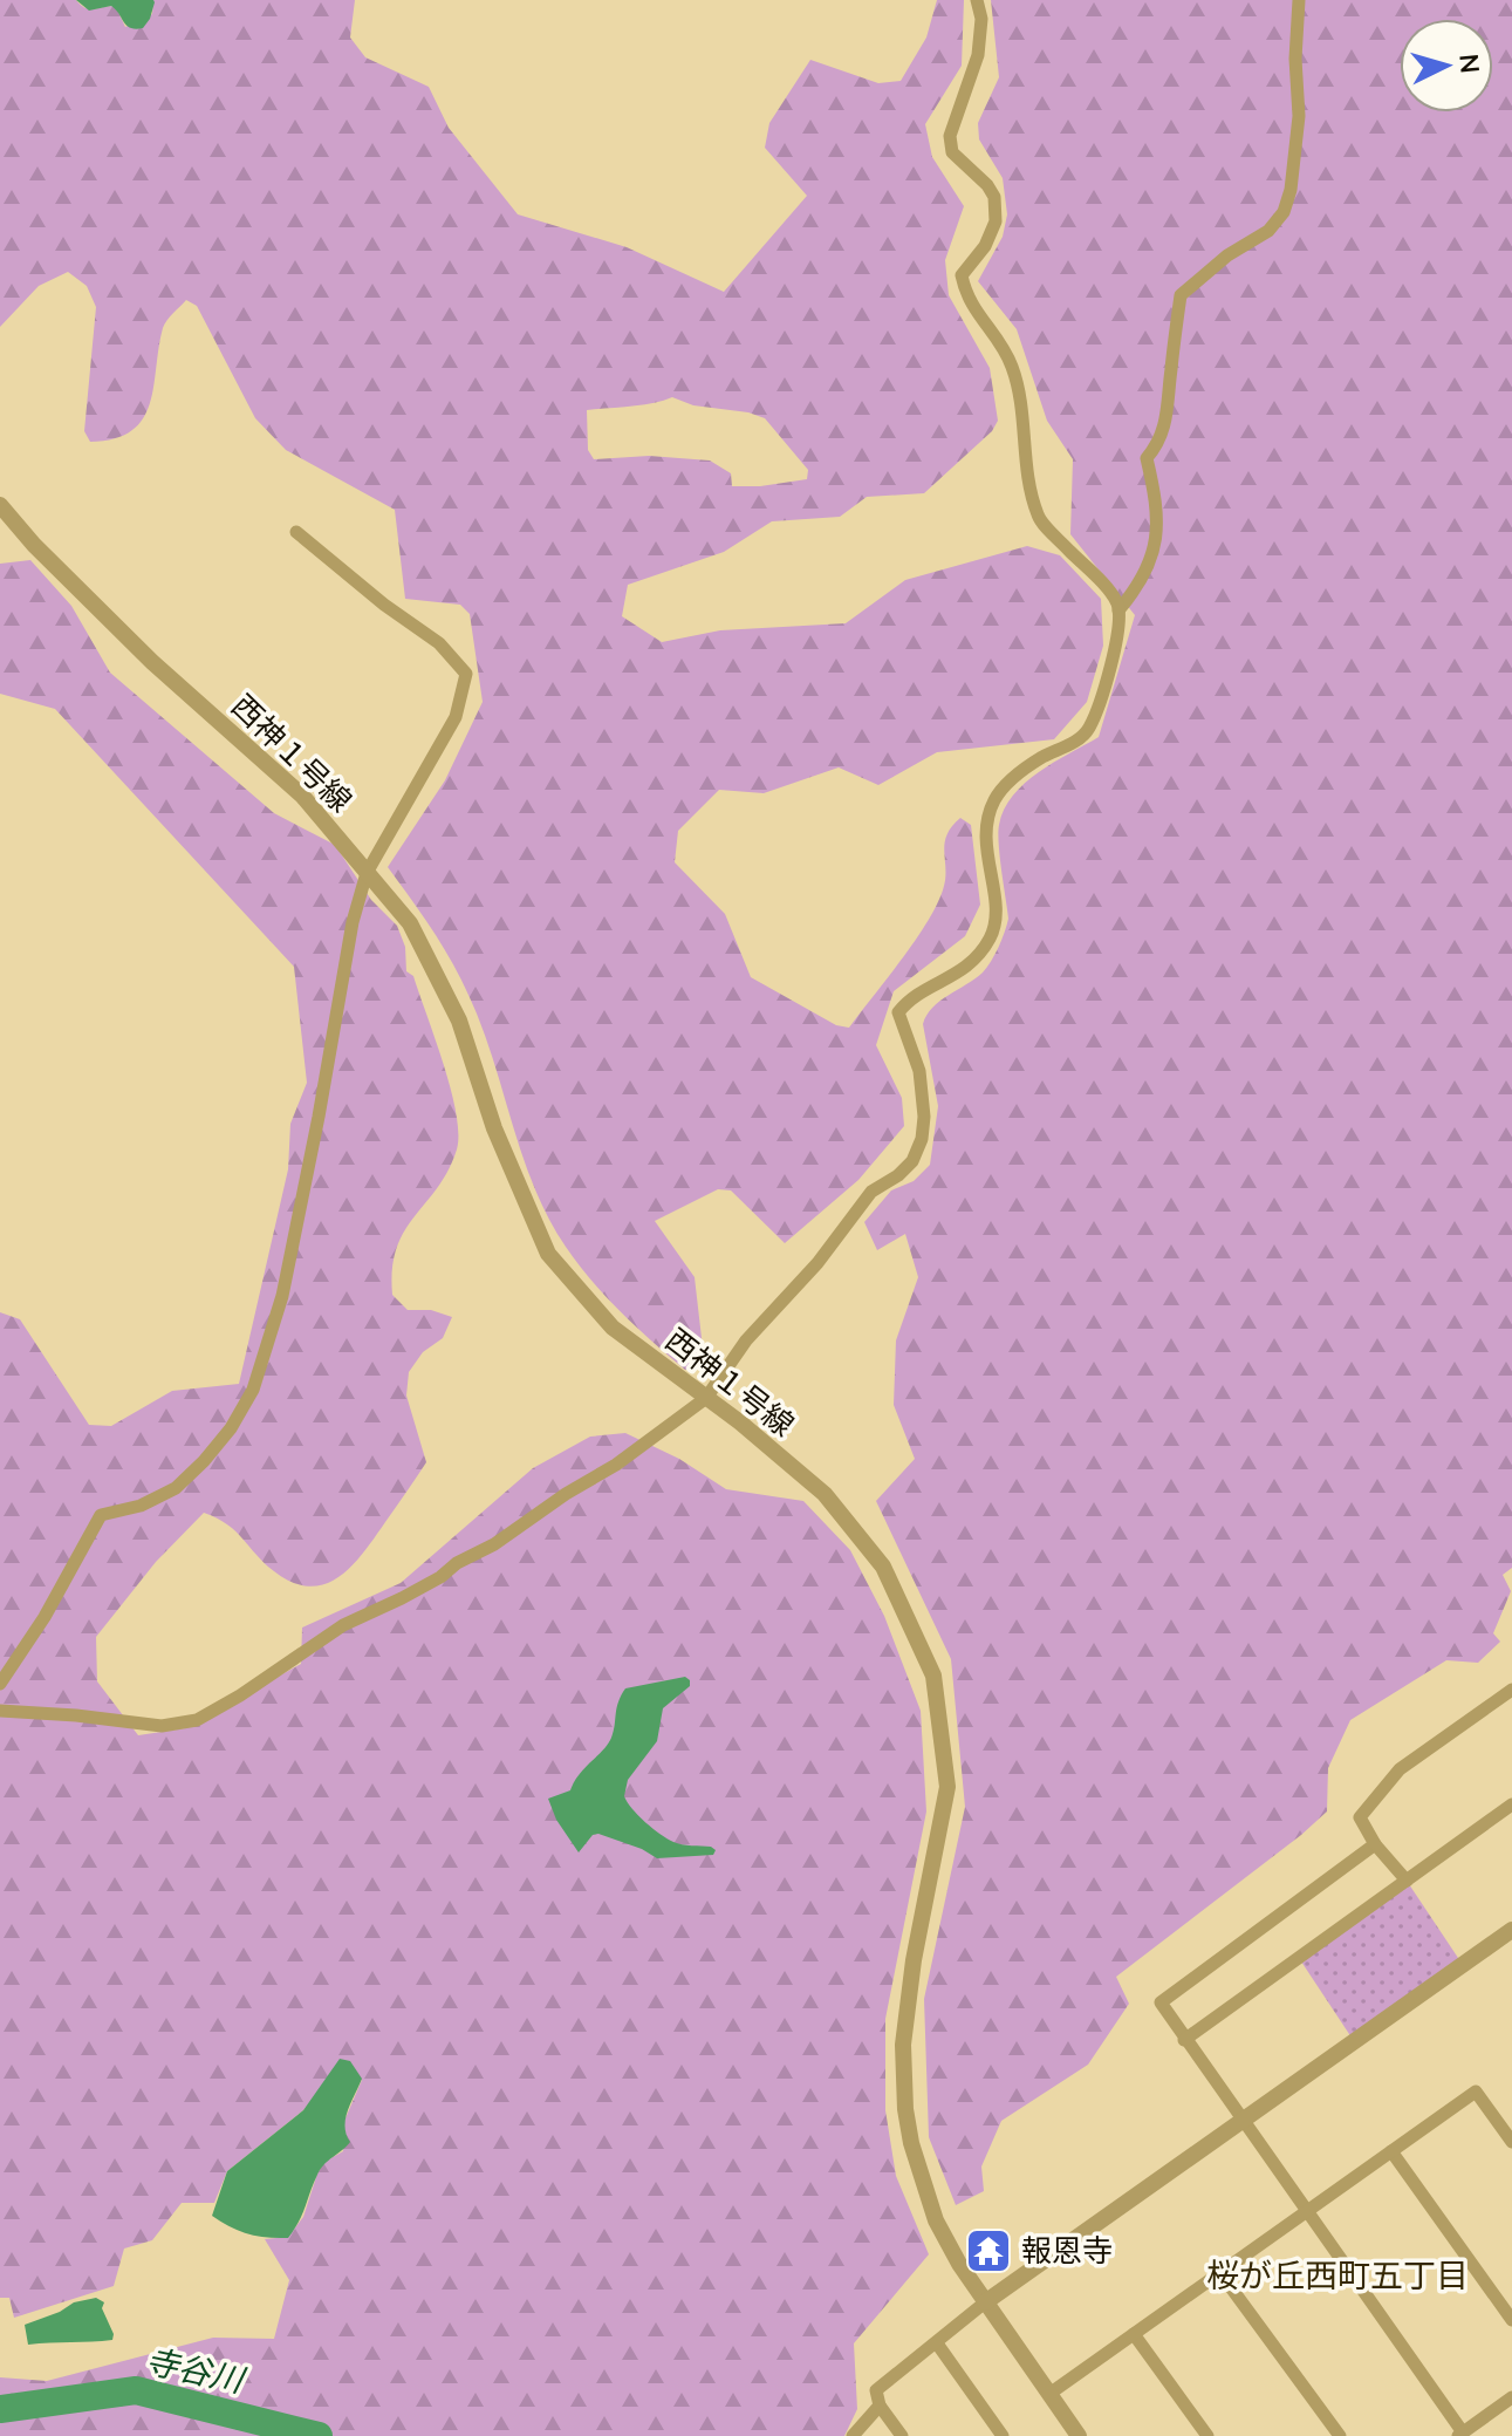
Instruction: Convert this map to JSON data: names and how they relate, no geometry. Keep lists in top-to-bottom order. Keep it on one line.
{"streets":{"street":["西神１号線"]},"districts":["桜が丘西町五丁目"],"water":["寺谷川"],"places":{"temple":["報恩寺"]},"north":"right"}
